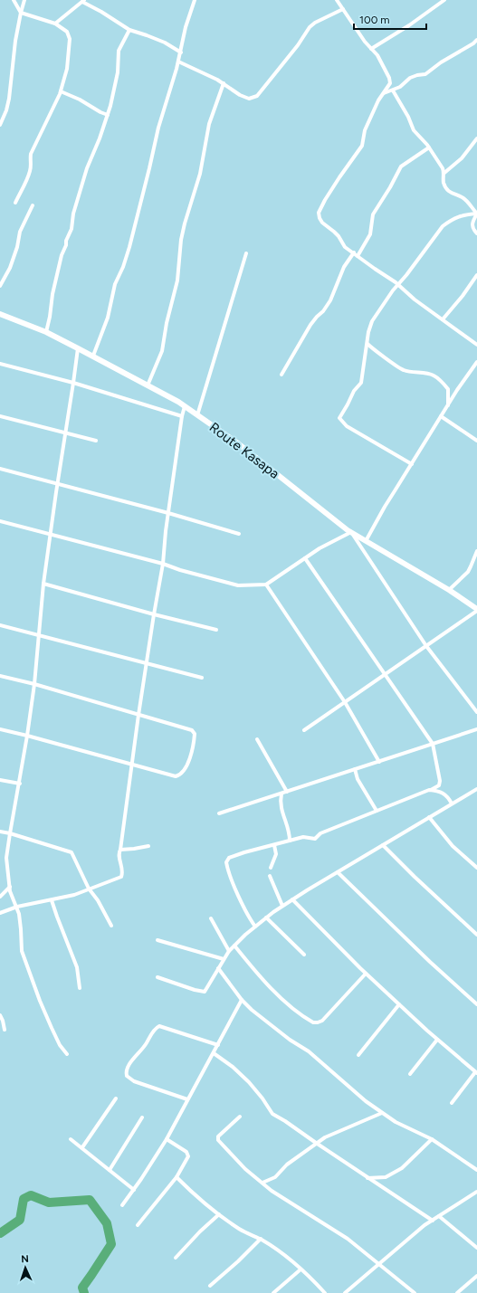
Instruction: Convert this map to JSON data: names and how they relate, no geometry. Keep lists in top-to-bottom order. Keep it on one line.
{"streets":{"main road":["Route Kasapa"]},"scale_bar":"100 m","north":"top"}
